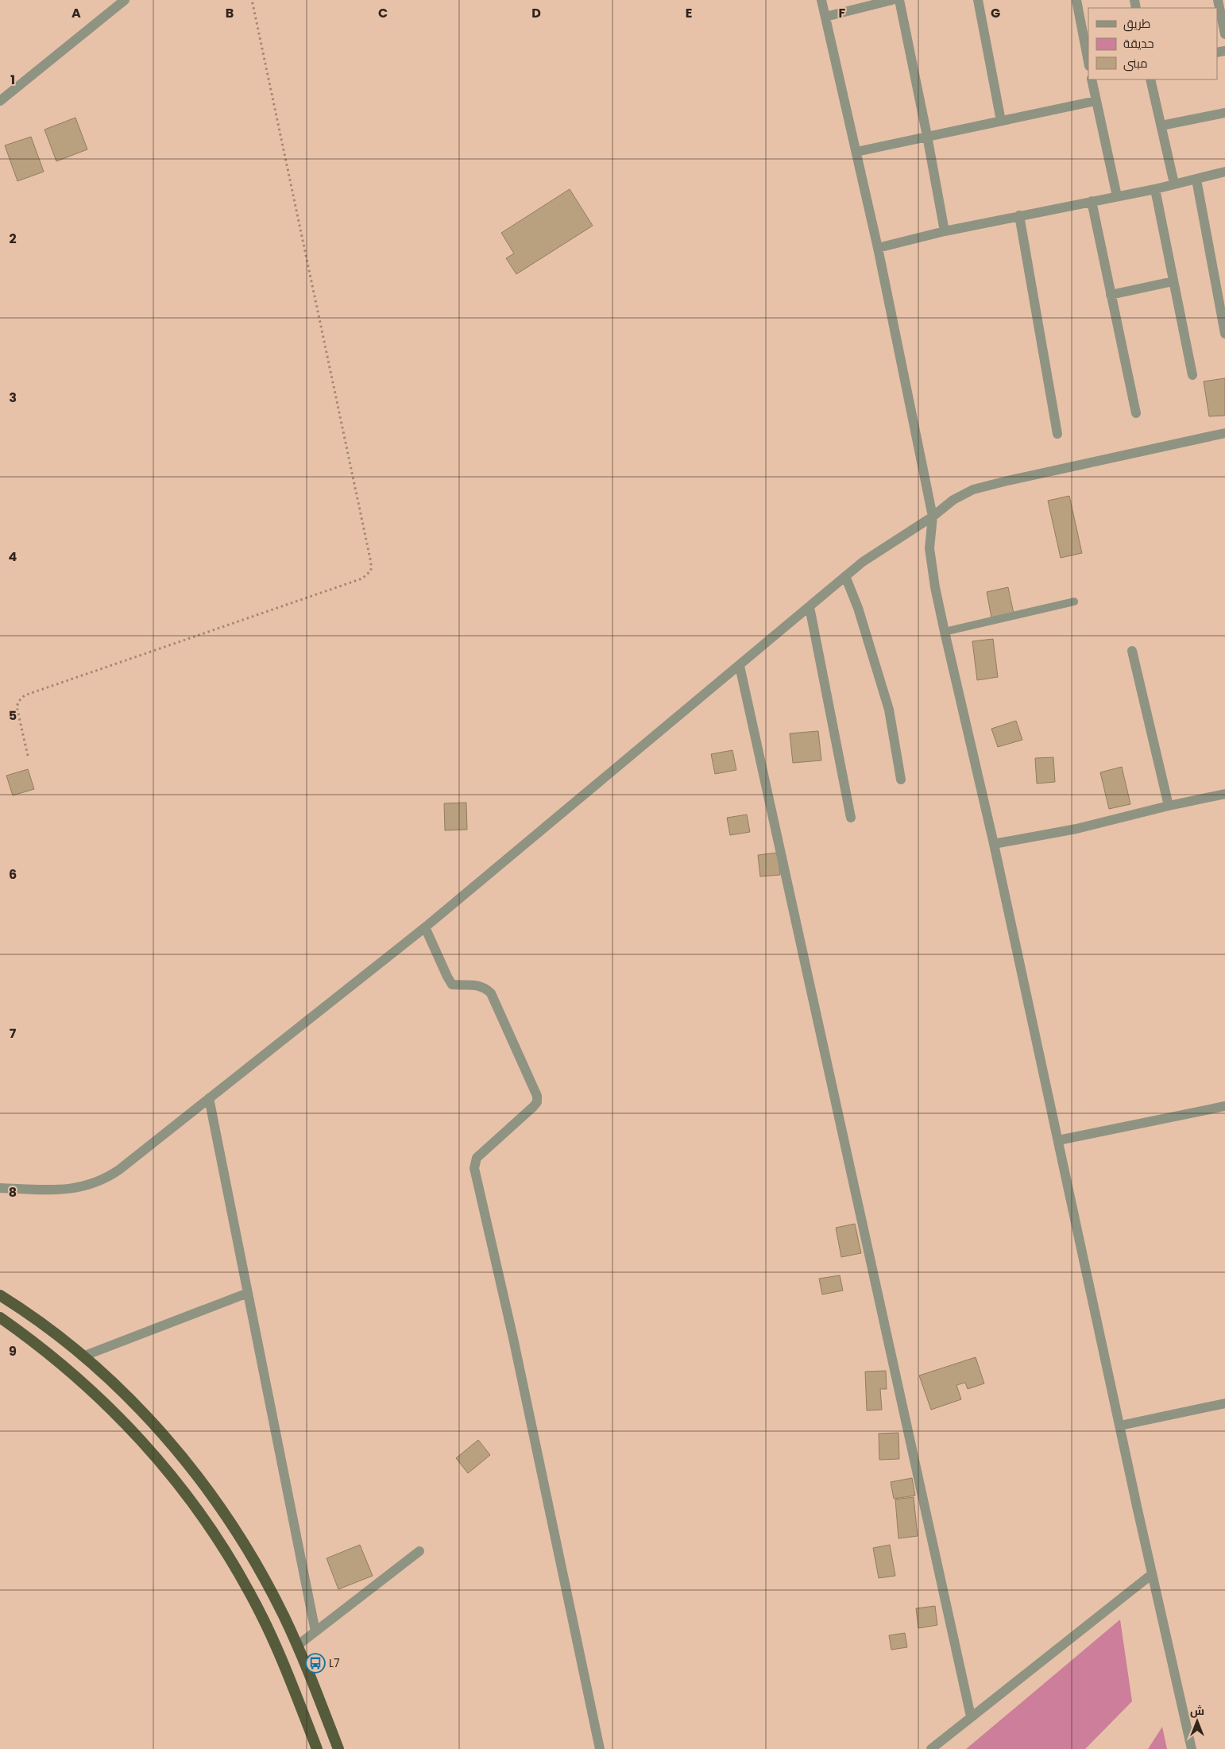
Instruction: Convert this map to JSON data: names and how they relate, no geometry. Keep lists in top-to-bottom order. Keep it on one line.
{"places":{"bus stop":["L7"]},"legend":["طريق","حديقة","مبنى"],"north":"top","grid":{"columns":["A","B","C","D","E","F","G"],"rows":["1","2","3","4","5","6","7","8","9"]}}
